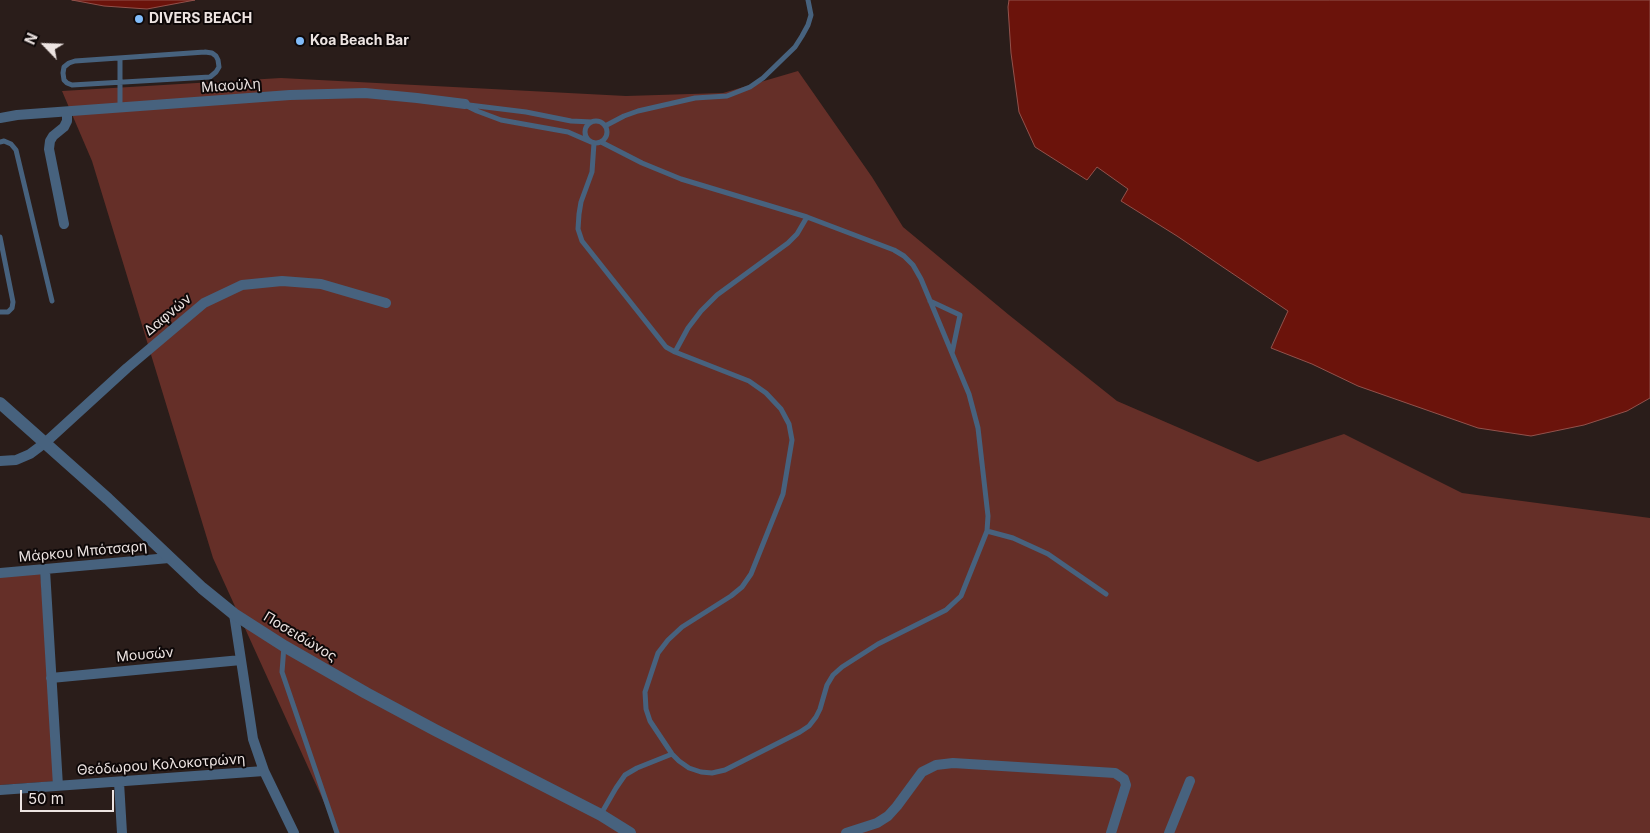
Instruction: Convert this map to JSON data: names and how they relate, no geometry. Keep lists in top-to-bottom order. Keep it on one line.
{"streets":{"street":["Μιαούλη","Δαφνών","Μάρκου Μπότσαρη","Ποσειδώνος","Μουσών","Θεόδωρου Κολοκοτρώνη"]},"crossings":[["Δαφνών","Ποσειδώνος"],["Μάρκου Μπότσαρη","Ποσειδώνος"]],"places":["DIVERS BEACH","Koa Beach Bar"],"scale_bar":"50 m","north":"top left"}
